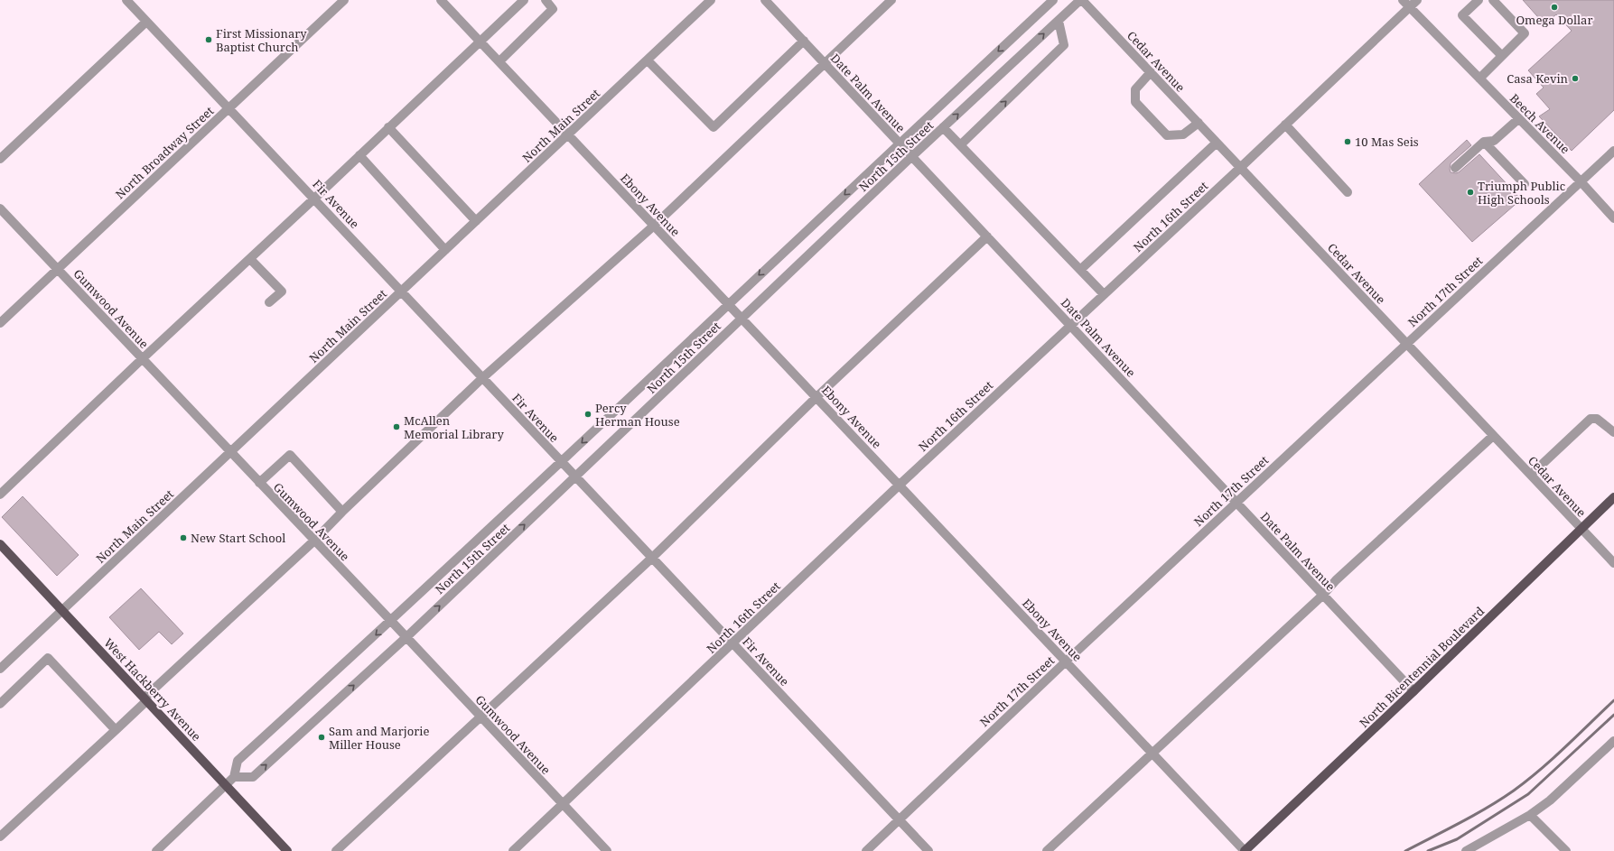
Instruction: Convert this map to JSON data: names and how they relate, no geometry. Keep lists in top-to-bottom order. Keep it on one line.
{"streets":{"main road":["North Bicentennial Boulevard","West Hackberry Avenue"],"street":["Cedar Avenue","Date Palm Avenue","Beech Avenue","North Main Street","North Broadway Street","North 15th Street","Fir Avenue","Ebony Avenue","North 16th Street","North 17th Street","Gumwood Avenue"]},"crossings":[["Cedar Avenue","North 15th Street"],["Cedar Avenue","North 16th Street"],["Cedar Avenue","North 17th Street"],["Cedar Avenue","North Bicentennial Boulevard"],["Date Palm Avenue","North 15th Street"],["Date Palm Avenue","North 16th Street"],["Date Palm Avenue","North 17th Street"],["Date Palm Avenue","North Bicentennial Boulevard"],["Beech Avenue","North 16th Street"],["Beech Avenue","North 17th Street"],["North Main Street","Fir Avenue"],["North Main Street","Ebony Avenue"],["North Main Street","Gumwood Avenue"],["North Main Street","West Hackberry Avenue"],["North Broadway Street","Fir Avenue"],["North Broadway Street","Gumwood Avenue"],["North 15th Street","Fir Avenue"],["North 15th Street","Ebony Avenue"],["North 15th Street","Gumwood Avenue"],["Fir Avenue","North 16th Street"],["Fir Avenue","North 17th Street"],["Ebony Avenue","North 16th Street"],["Ebony Avenue","North 17th Street"],["Ebony Avenue","North Bicentennial Boulevard"],["North 16th Street","Gumwood Avenue"]],"places":["Omega Dollar","First Missionary Baptist Church","Casa Kevin","10 Mas Seis","Triumph Public High Schools","Percy Herman House","McAllen Memorial Library","New Start School","Sam and Marjorie Miller House"]}
